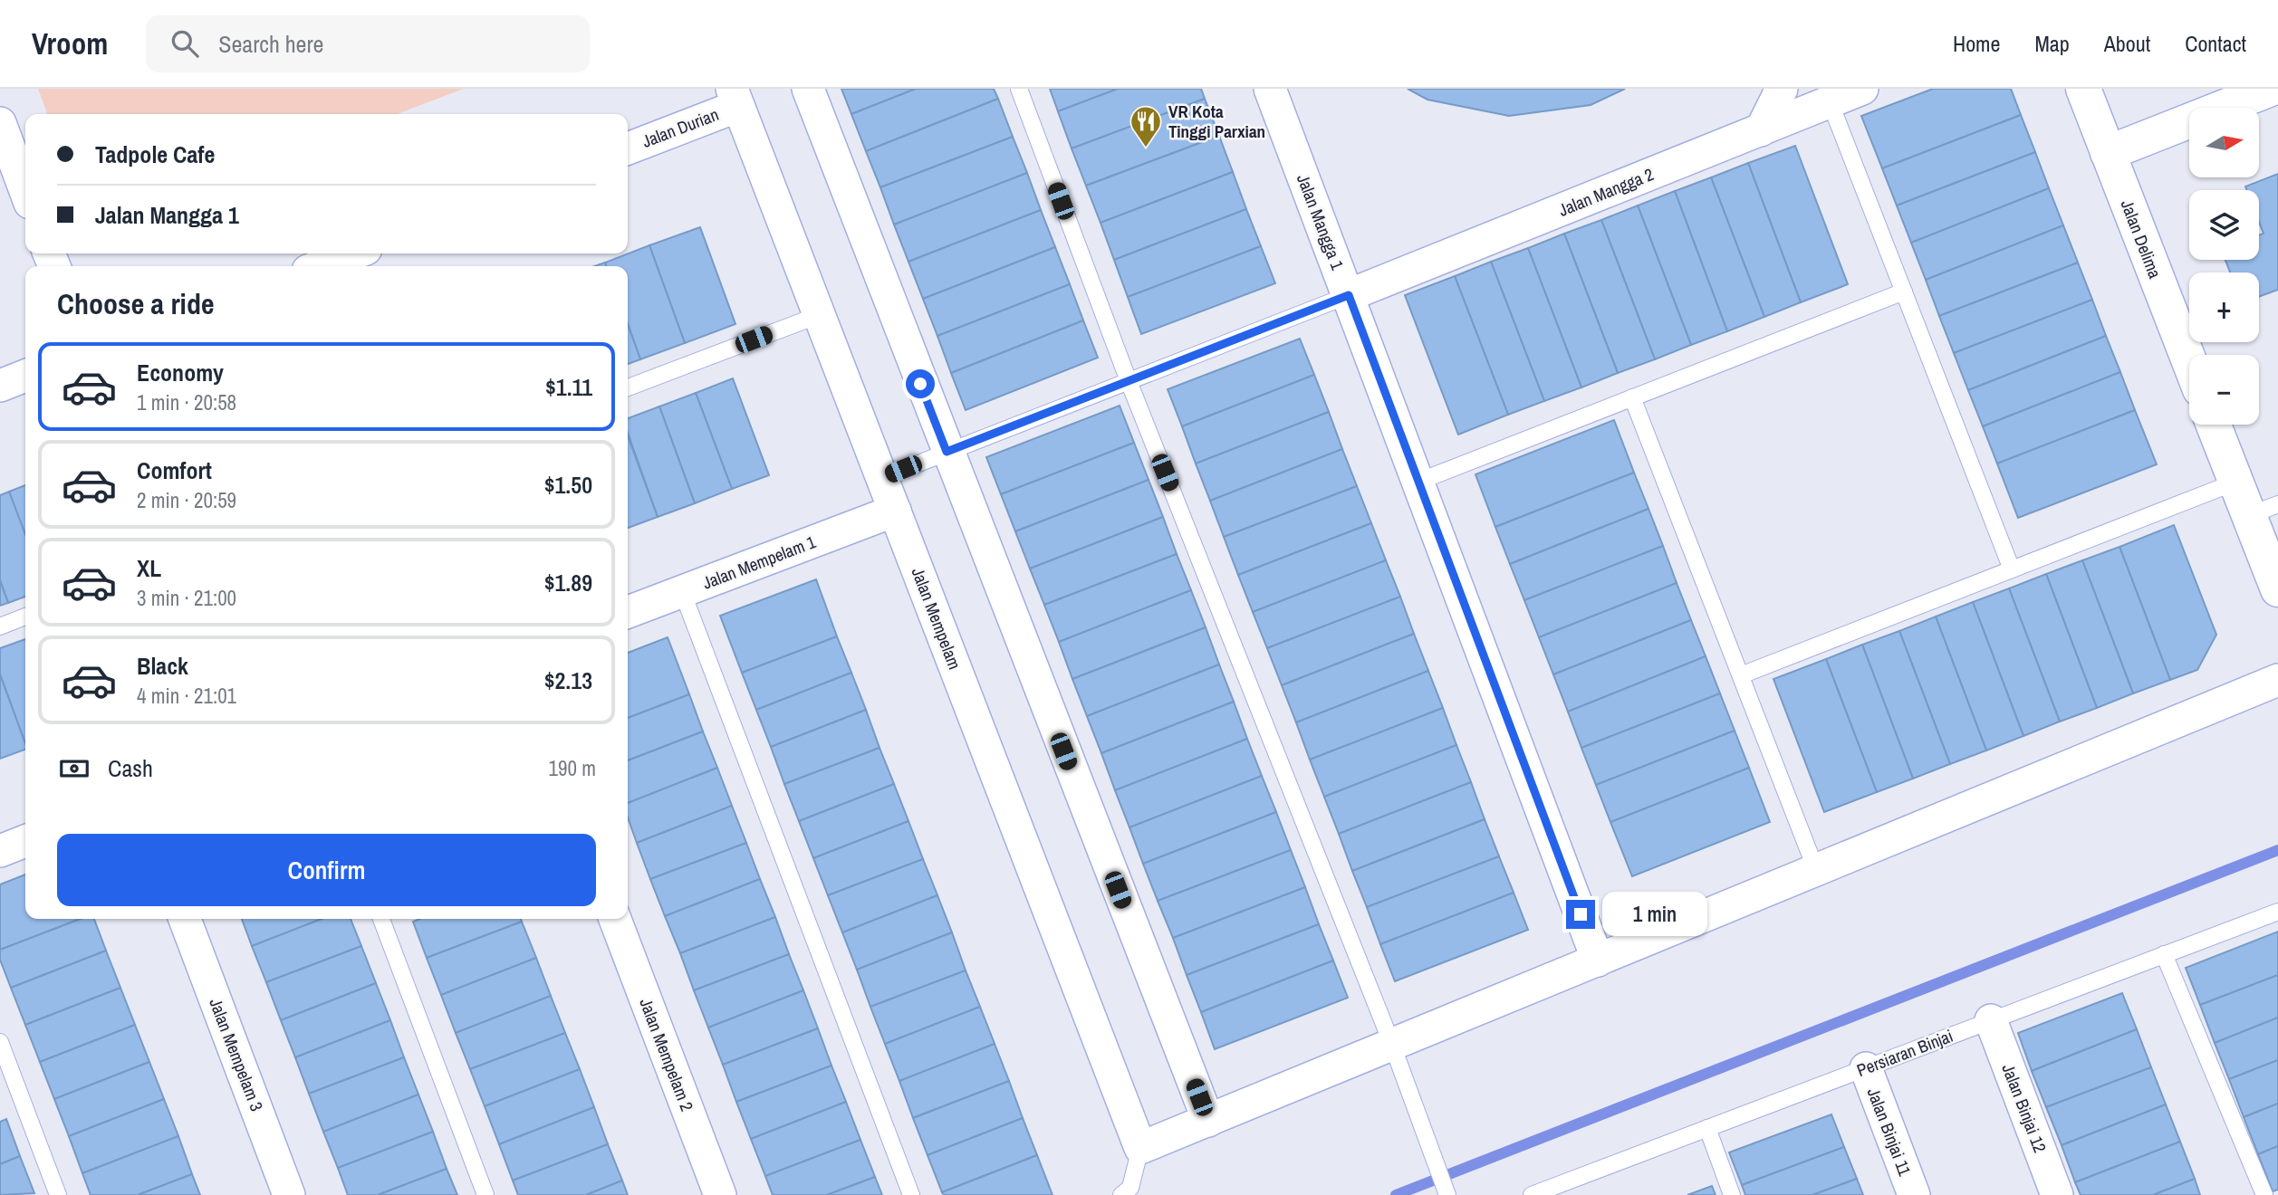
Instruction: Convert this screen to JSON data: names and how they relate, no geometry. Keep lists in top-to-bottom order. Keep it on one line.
{"streets":{"street":["Jalan Durian","Jalan Mangga 2","Jalan Mangga 1","Jalan Delima","Jalan Mempelam 1","Jalan Mempelam","Jalan Mempelam 3","Jalan Mempelam 2","Jalan Binjai 12","Jalan Binjai 11"],"lane":["Persiaran Binjai"]},"crossings":[["Jalan Durian","Jalan Mempelam"],["Jalan Mangga 2","Jalan Mangga 1"],["Jalan Mempelam 1","Jalan Mempelam"],["Persiaran Binjai","Jalan Binjai 12"],["Persiaran Binjai","Jalan Binjai 11"]],"places":{"restaurant":["VR Kota Tinggi Parxian"]},"north":"right","page":{"header":"Vroom","search":"Search here","nav":["Home","Map","About","Contact"],"map_buttons":["+","−"],"banner":["Tadpole Cafe","Jalan Mangga 1"],"heading":"Choose a ride","list":[{"name":"Economy","note":"1 min · 20:58","value":"$1.11"},{"name":"Comfort","note":"2 min · 20:59","value":"$1.50"},{"name":"XL","note":"3 min · 21:00","value":"$1.89"},{"name":"Black","note":"4 min · 21:01","value":"$2.13"}],"pay":["Cash","190 m"],"buttons":"Confirm","bubble":"1 min"}}
